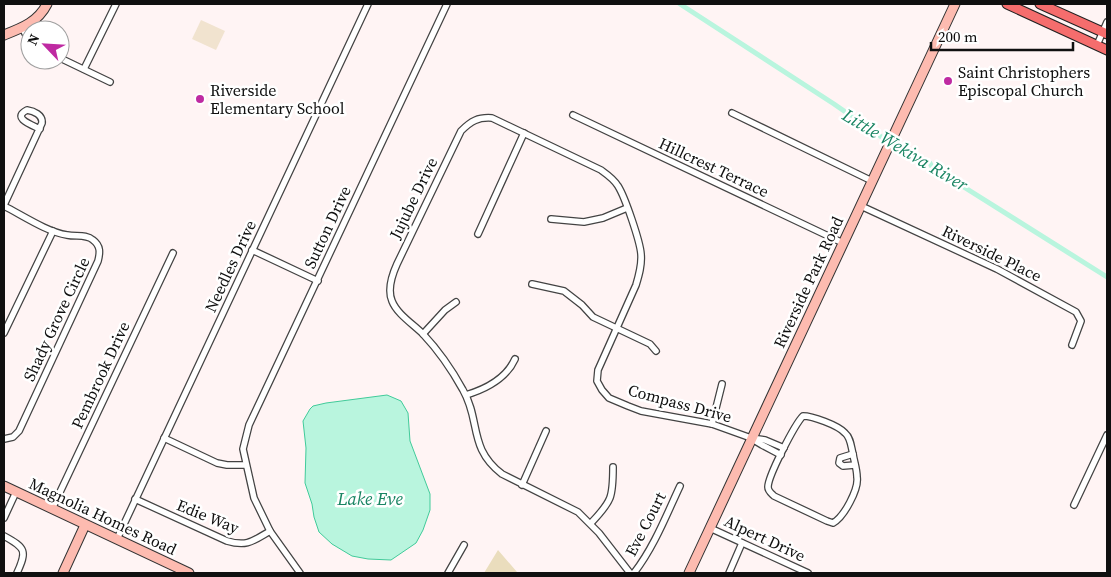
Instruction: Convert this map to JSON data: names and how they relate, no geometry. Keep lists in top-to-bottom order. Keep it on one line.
{"streets":{"street":["Hillcrest Terrace","Jujube Drive","Sutton Drive","Riverside Place","Needles Drive","Riverside Park Road","Shady Grove Circle","Pembrook Drive","Compass Drive","Magnolia Homes Road","Edie Way","Eve Court","Alpert Drive"]},"crossings":[["Hillcrest Terrace","Riverside Park Road"],["Jujube Drive","Compass Drive"],["Jujube Drive","Eve Court"],["Sutton Drive","Edie Way"],["Riverside Place","Riverside Park Road"],["Needles Drive","Magnolia Homes Road"],["Needles Drive","Edie Way"],["Riverside Park Road","Compass Drive"],["Riverside Park Road","Alpert Drive"],["Pembrook Drive","Magnolia Homes Road"]],"water":["Little Wekiva River","Lake Eve"],"places":["Saint Christophers Episcopal Church","Riverside Elementary School"],"scale_bar":"200 m","north":"top left"}
